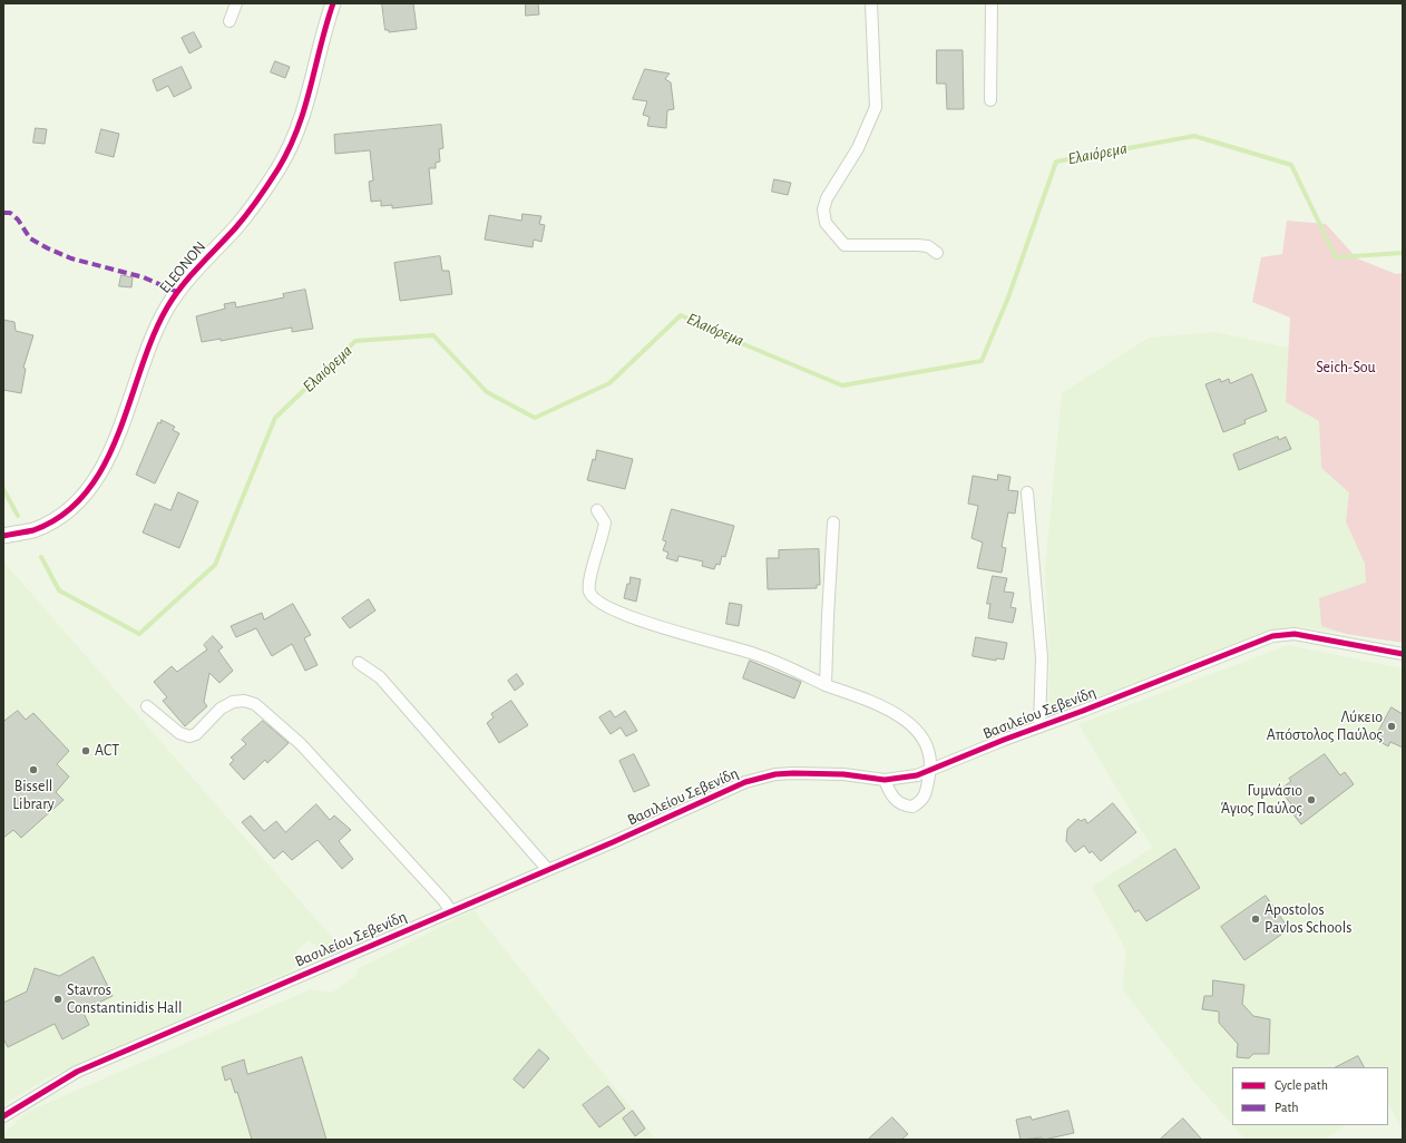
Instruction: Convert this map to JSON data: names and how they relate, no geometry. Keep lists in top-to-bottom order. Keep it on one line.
{"streets":{"street":["ELEONON","Βασιλείου Σεβενίδη"]},"water":["Ελαιόρεμα"],"parks":["Seich-Sou"],"places":["Λύκειο Απόστολος Παύλος","ACT","Bissell Library","Γυμνάσιο Άγιος Παύλος","Apostolos Pavlos Schools","Stavros Constantinidis Hall"],"legend":["Cycle path","Path"]}
